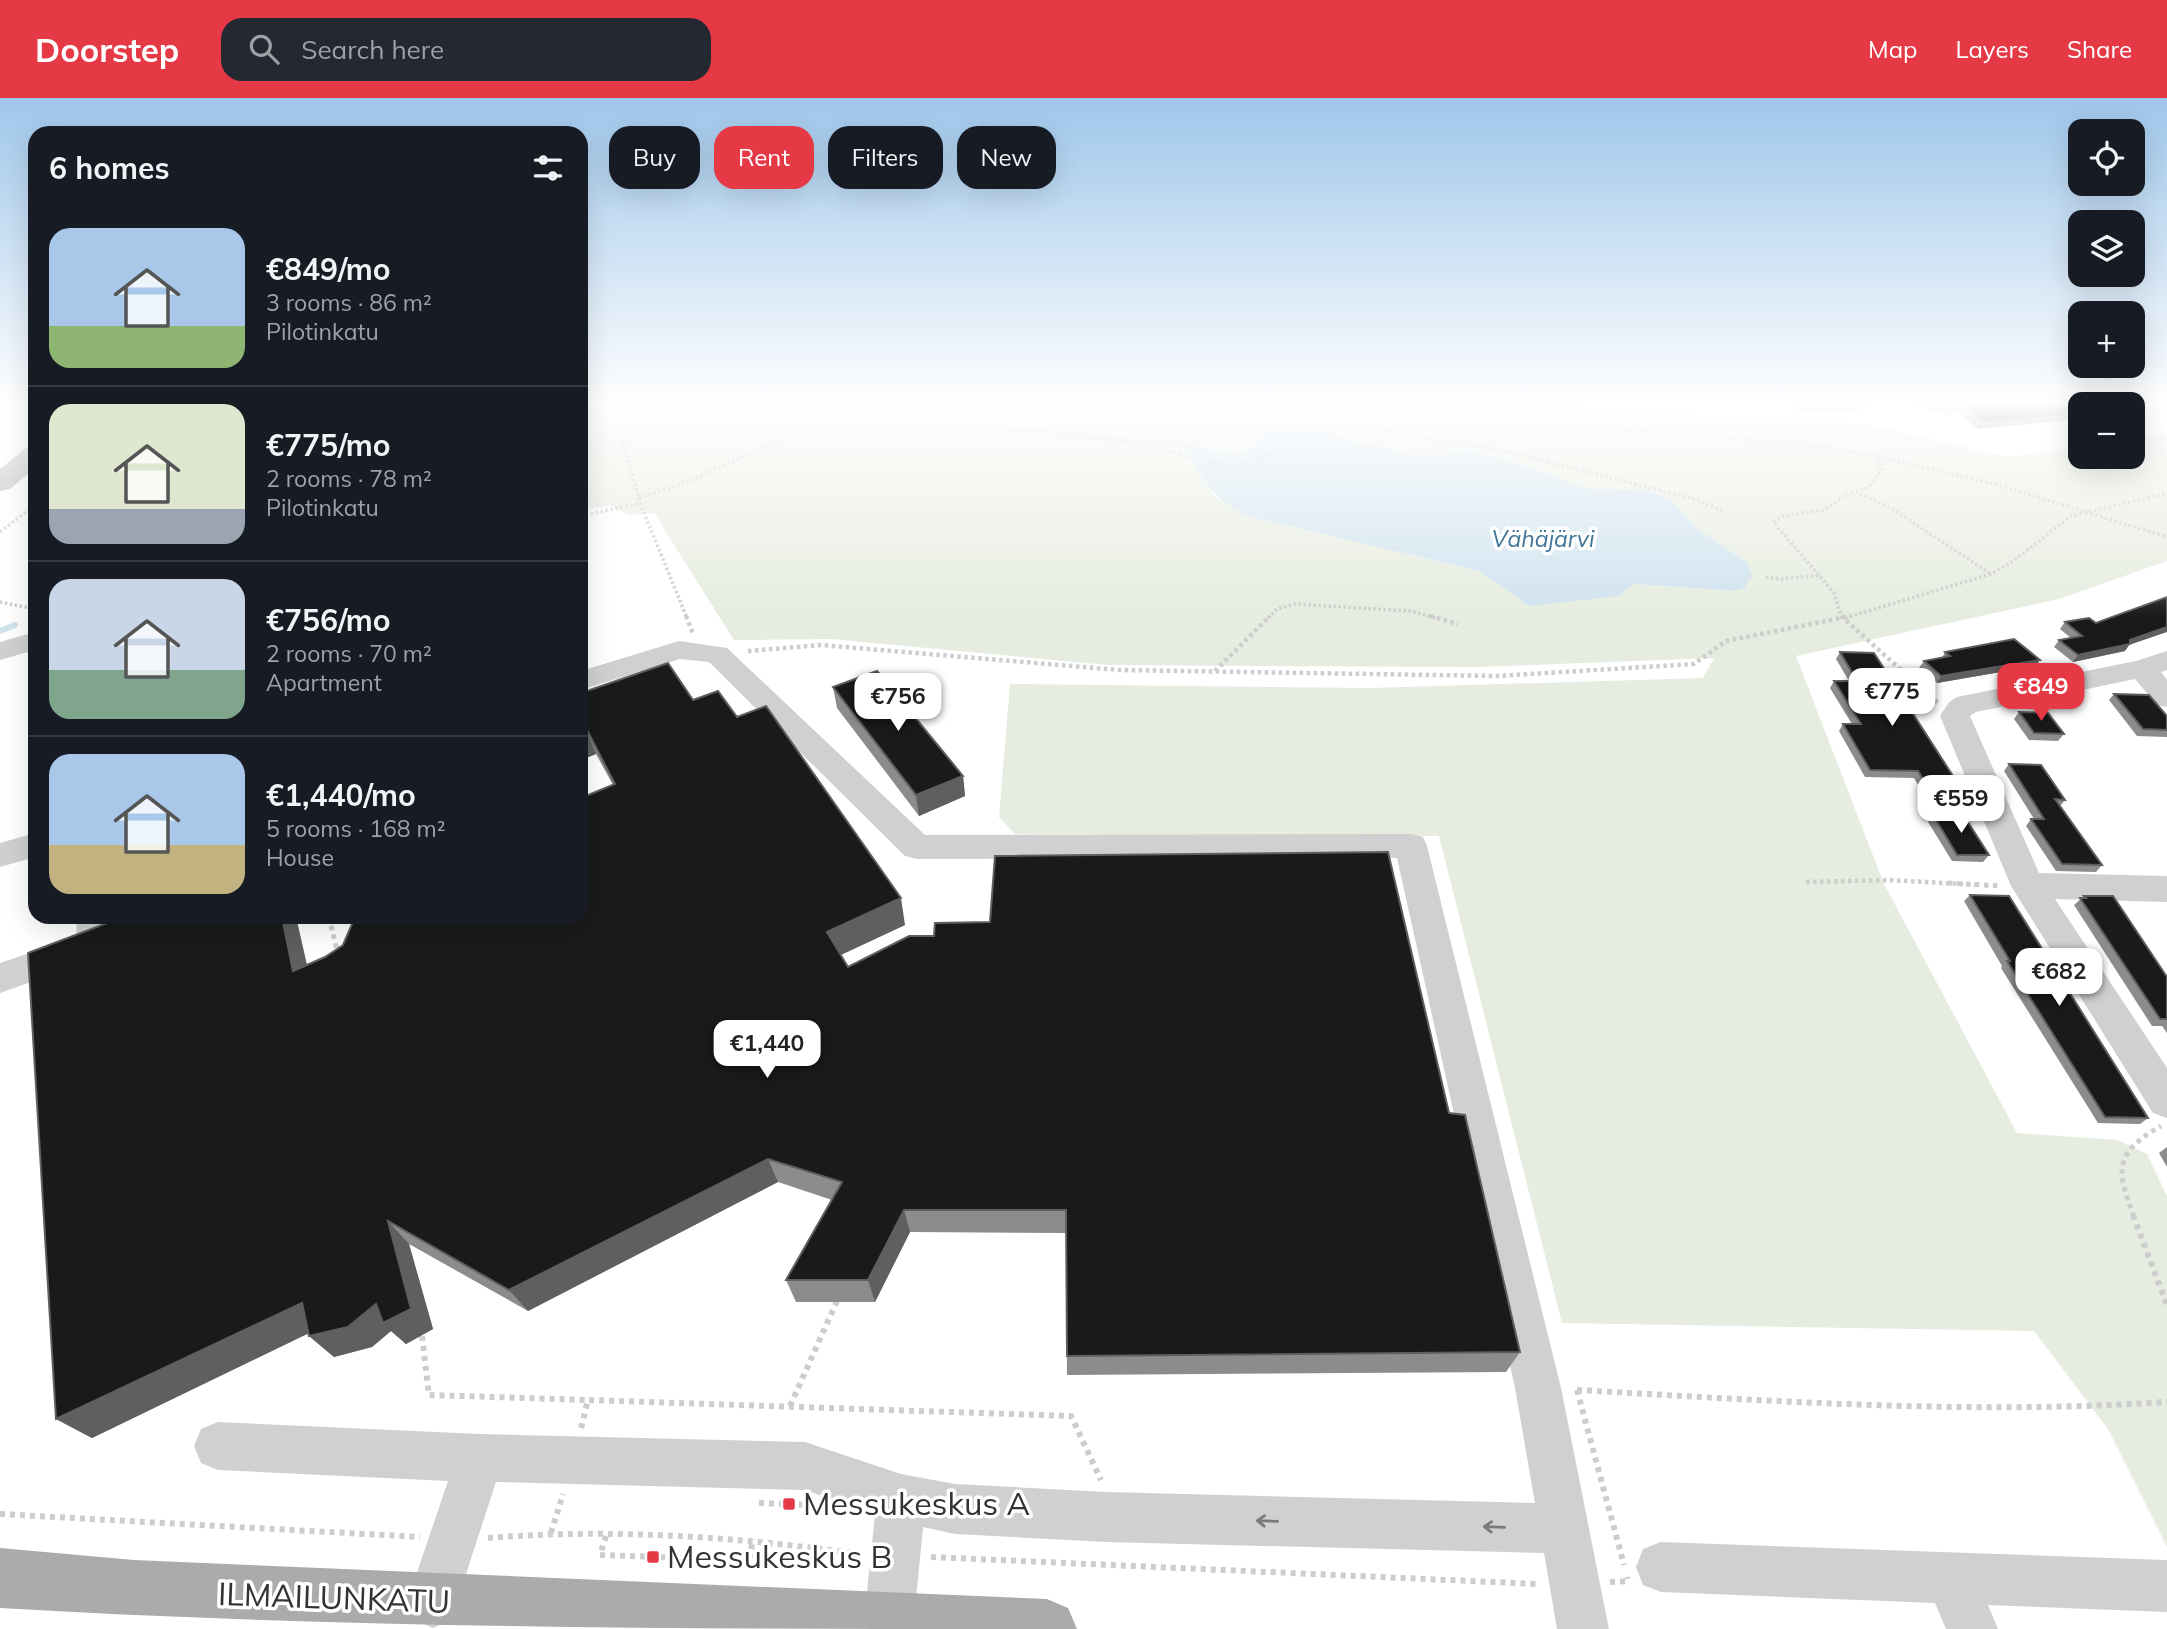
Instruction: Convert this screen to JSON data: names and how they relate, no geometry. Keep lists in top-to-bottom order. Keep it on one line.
{"streets":{"main road":["ILMAILUNKATU"]},"water":["Vähäjärvi"],"places":{"transit":["Messukeskus A","Messukeskus B"]},"page":{"header":"Doorstep","search":"Search here","nav":["Map","Layers","Share"],"map_buttons":["+","−"],"chip":["Buy","Rent","Filters","New"],"heading":"6 homes","list":[{"name":"€849/mo","note":"3 rooms · 86 m² · Pilotinkatu"},{"name":"€775/mo","note":"2 rooms · 78 m² · Pilotinkatu"},{"name":"€756/mo","note":"2 rooms · 70 m² · Apartment"},{"name":"€1,440/mo","note":"5 rooms · 168 m² · House"}],"price":["€849","€775","€756","€559","€682","€1,440"]}}
